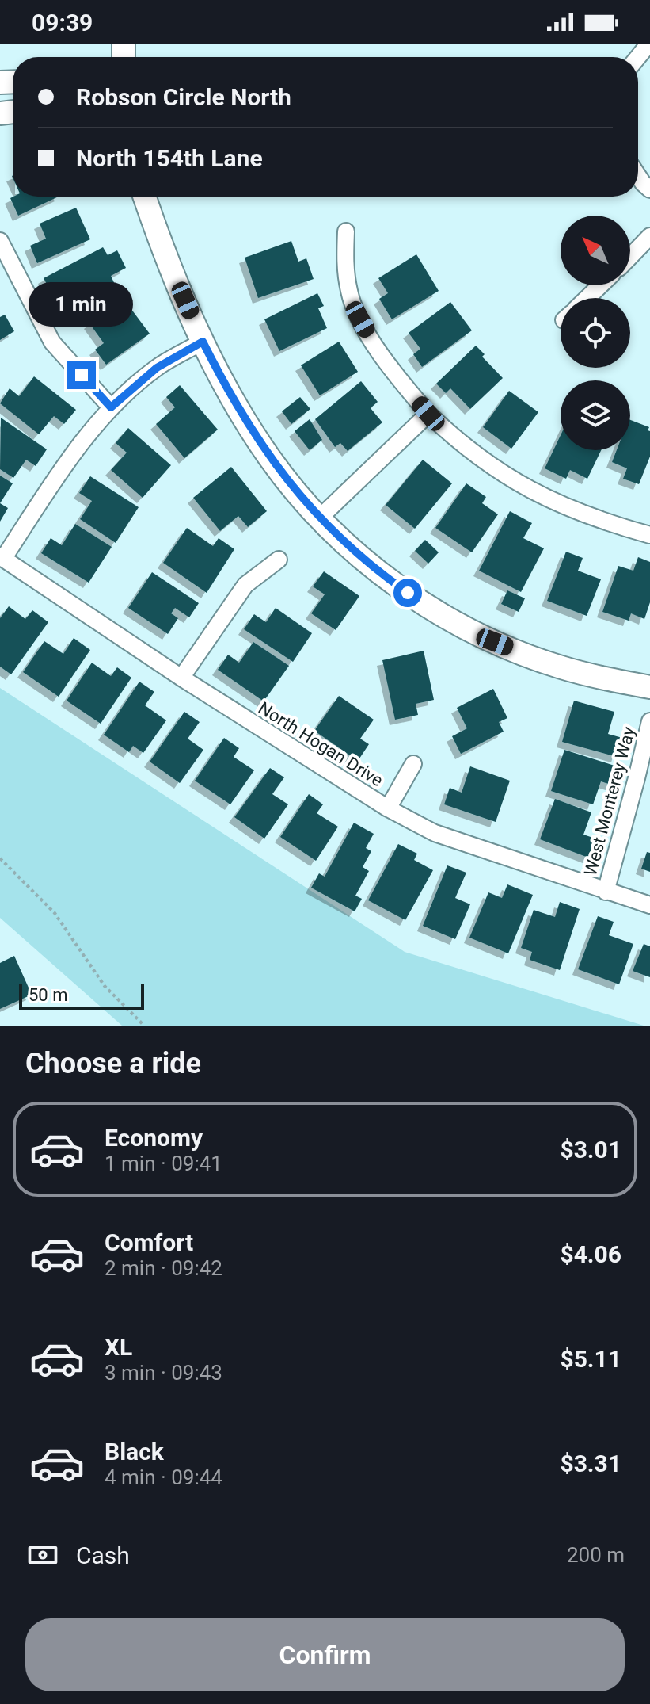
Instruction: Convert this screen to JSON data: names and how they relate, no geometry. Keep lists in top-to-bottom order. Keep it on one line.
{"streets":{"street":["North Hogan Drive","West Monterey Way"]},"crossings":[["North Hogan Drive","West Monterey Way"]],"scale_bar":"50 m","north":"top left","page":{"status":"09:39","banner":["Robson Circle North","North 154th Lane"],"bubble":"1 min","scale":"50 m","heading":"Choose a ride","list":[{"name":"Economy","note":"1 min · 09:41","value":"$3.01"},{"name":"Comfort","note":"2 min · 09:42","value":"$4.06"},{"name":"XL","note":"3 min · 09:43","value":"$5.11"},{"name":"Black","note":"4 min · 09:44","value":"$3.31"}],"pay":["Cash","200 m"],"buttons":"Confirm"}}
